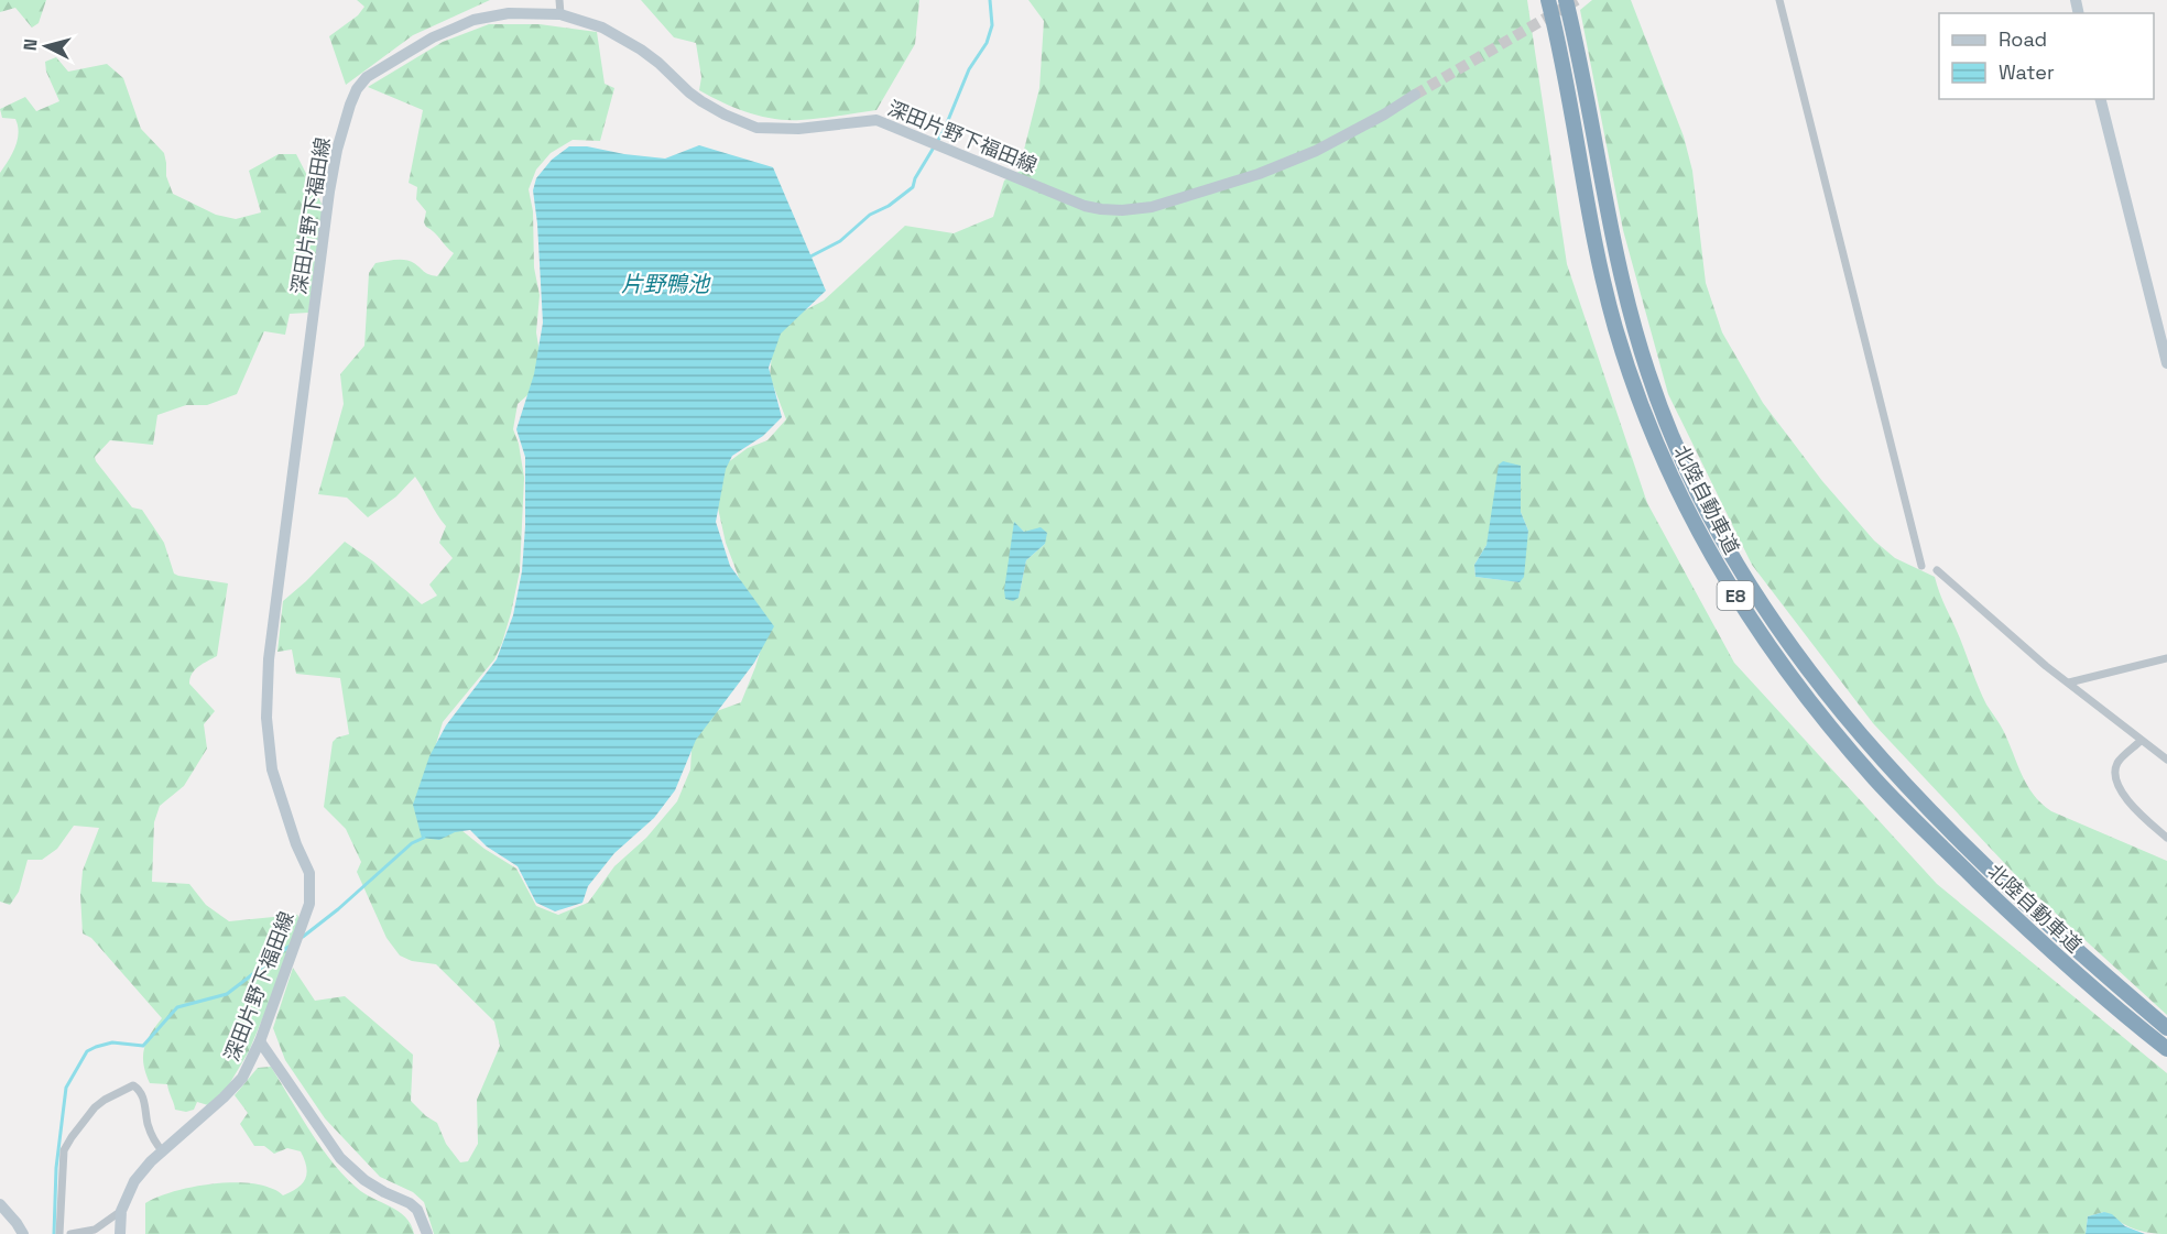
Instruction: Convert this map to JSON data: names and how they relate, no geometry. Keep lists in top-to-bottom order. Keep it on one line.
{"streets":{"highway":["北陸自動車道","E8"],"main road":["深田片野下福田線"]},"water":["片野鴨池"],"legend":["Road","Water"],"north":"left"}
